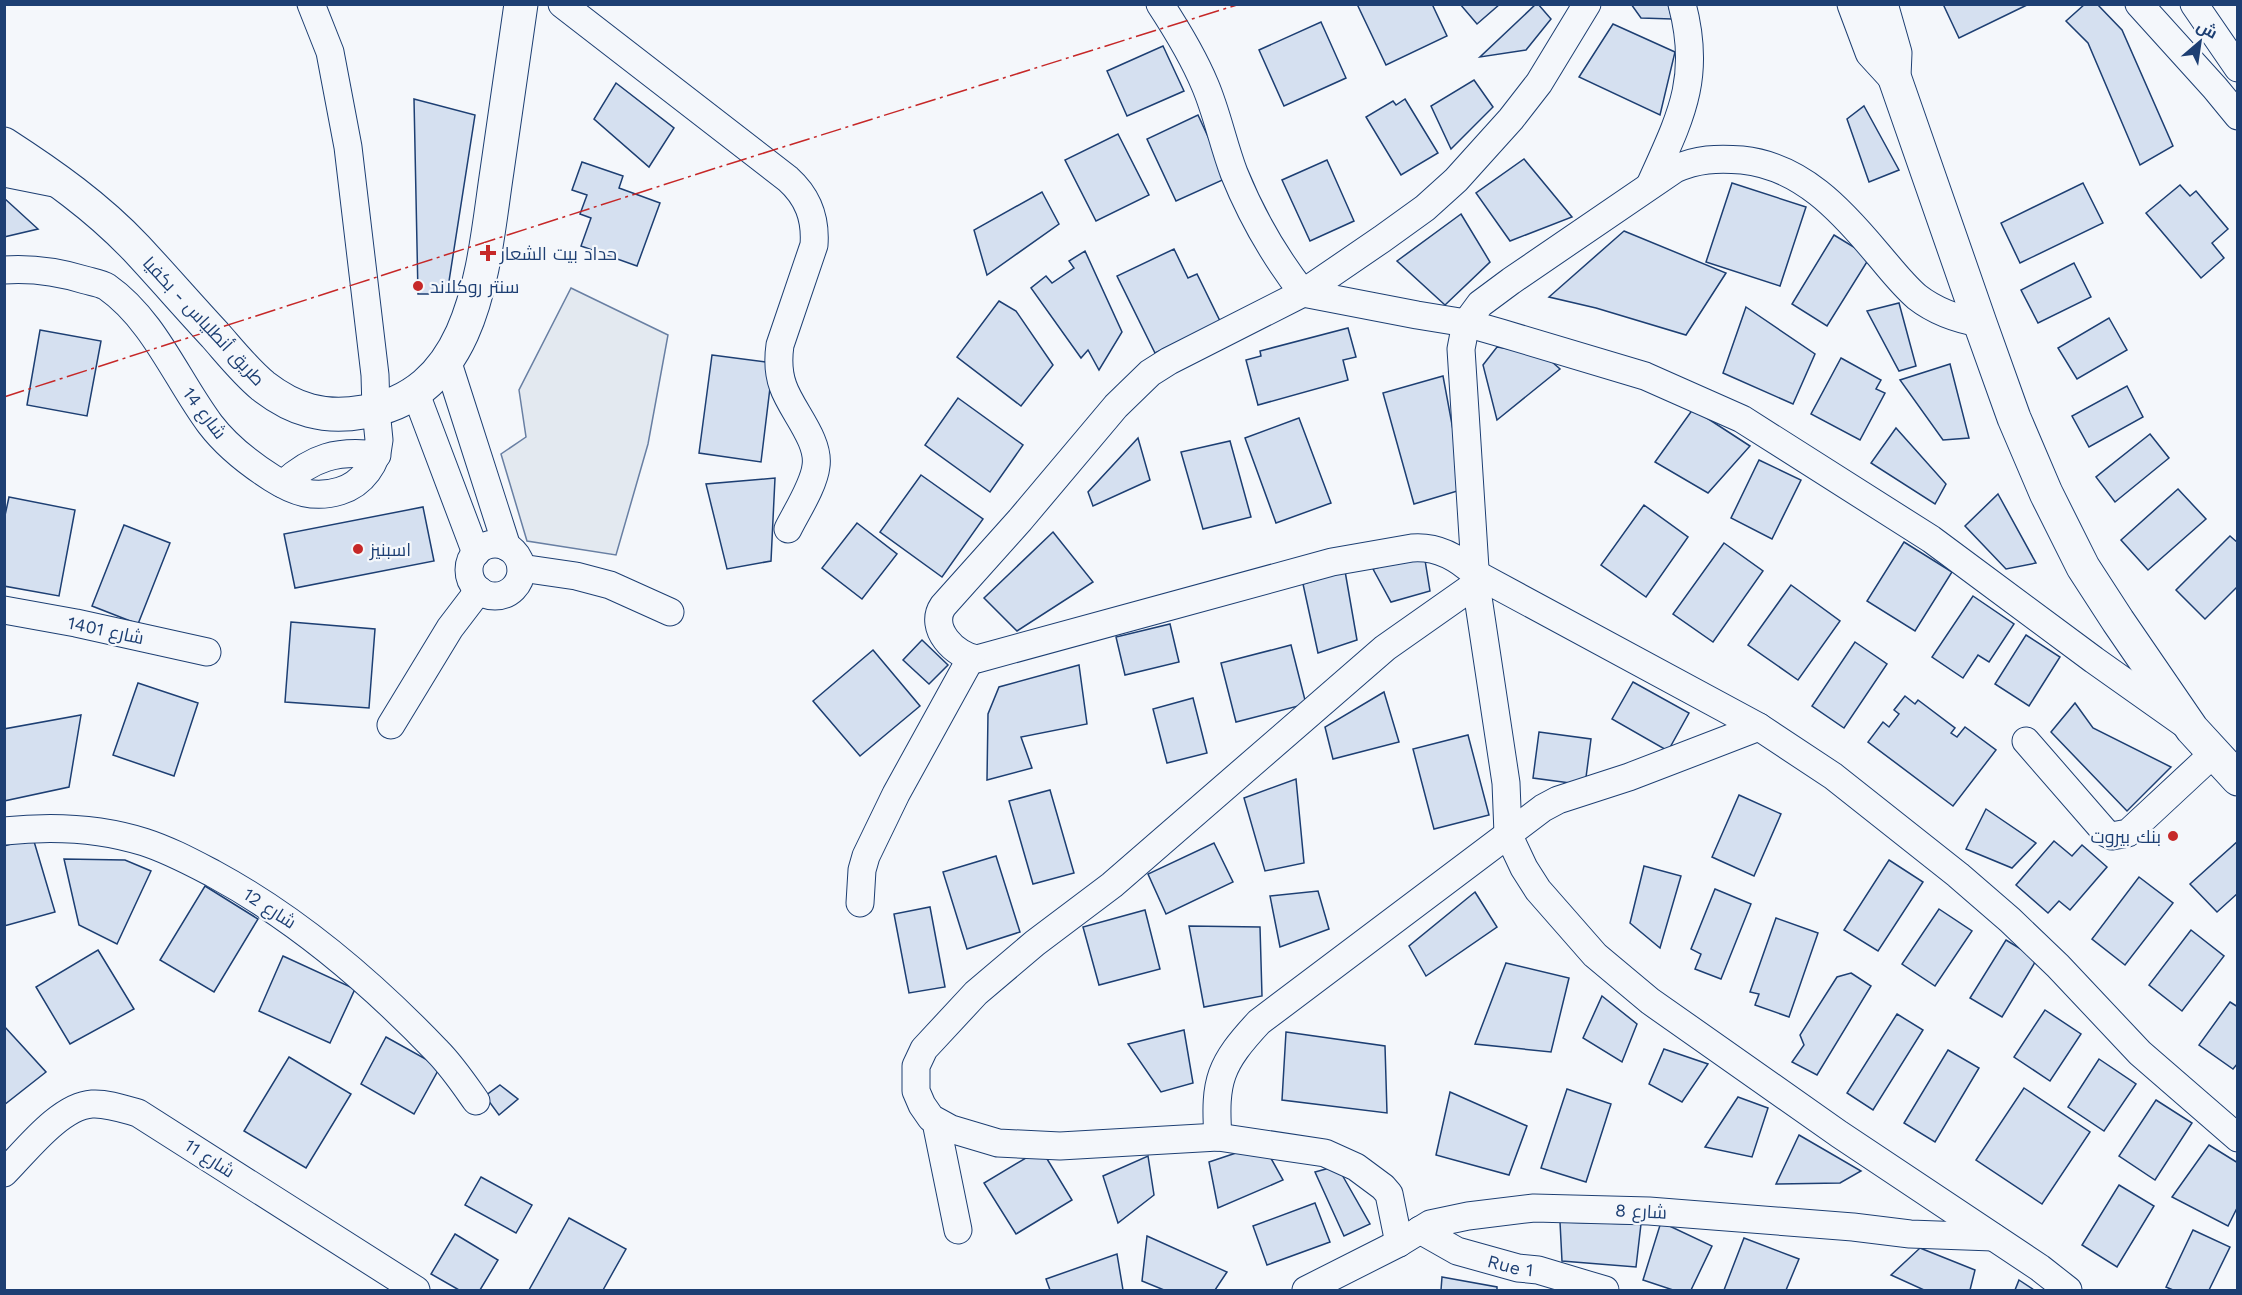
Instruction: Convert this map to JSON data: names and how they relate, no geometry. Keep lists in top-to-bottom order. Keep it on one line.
{"streets":{"highway":["طريق أنطلياس - بكفيا"],"street":["شارع 14","شارع 1401","شارع 12","شارع 11","شارع 8","Rue 1"]},"crossings":[["شارع 8","Rue 1"]],"places":{"health":["حداد بيت الشعار"],"other":["سنتر روكلاند","اسبنيز","بنك بيروت"]},"north":"top right"}
